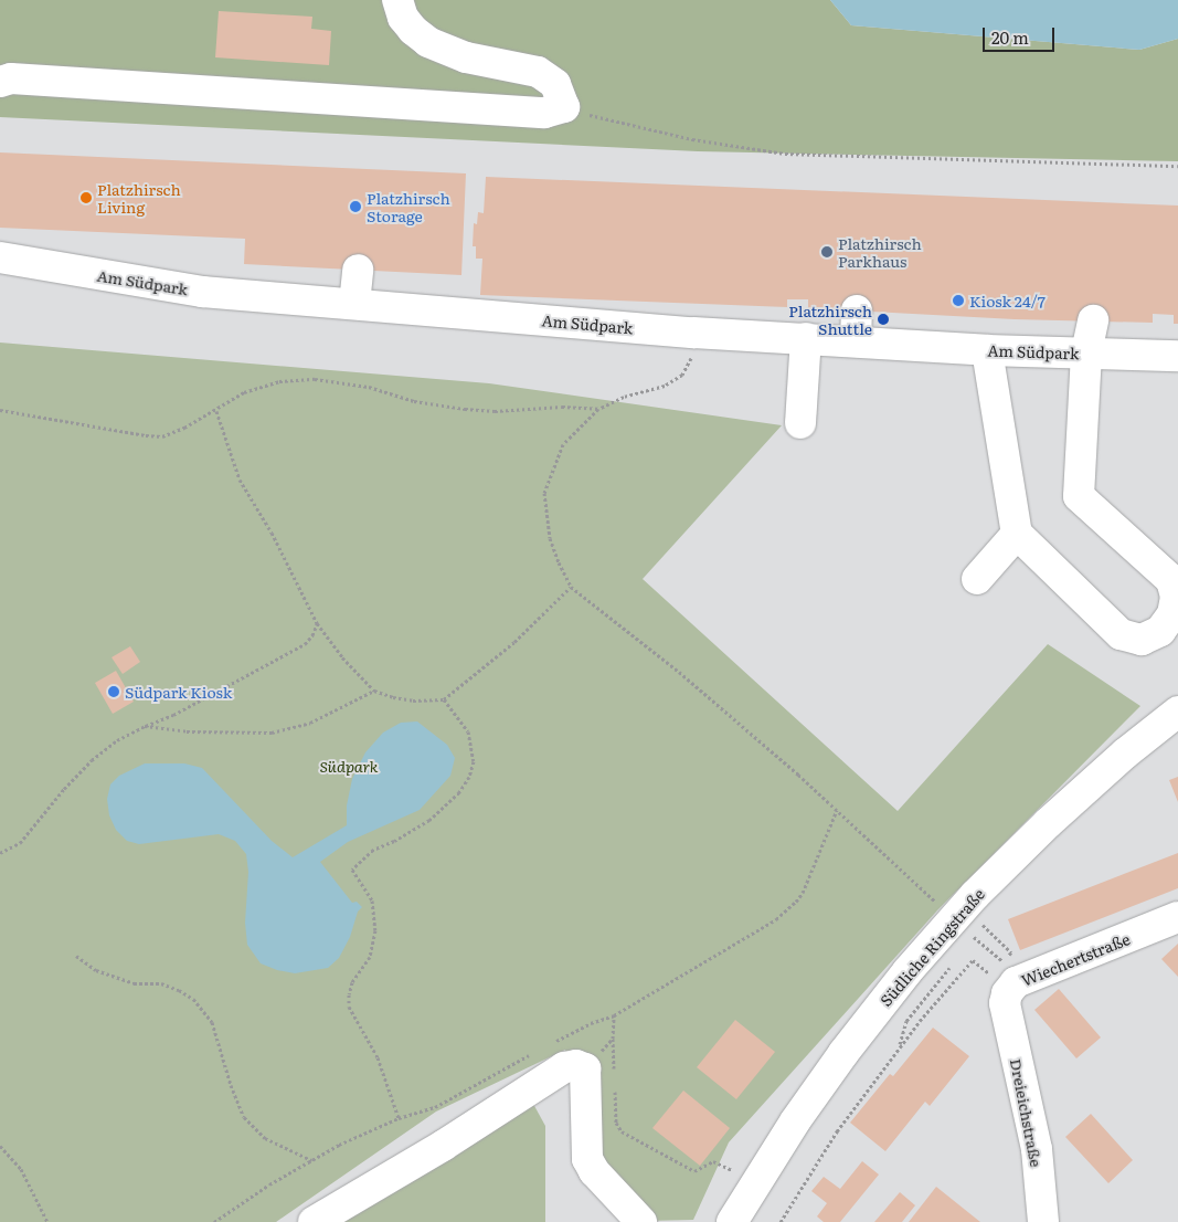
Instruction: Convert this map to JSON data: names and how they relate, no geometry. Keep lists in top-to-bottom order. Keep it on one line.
{"streets":{"street":["Am Südpark","Südliche Ringstraße","Wiechertstraße","Dreieichstraße"]},"crossings":[["Wiechertstraße","Dreieichstraße"]],"parks":["Südpark"],"places":["Platzhirsch Living","Platzhirsch Storage","Platzhirsch Parkhaus","Kiosk 24/7","Platzhirsch Shuttle","Südpark Kiosk"],"scale_bar":"20 m"}
